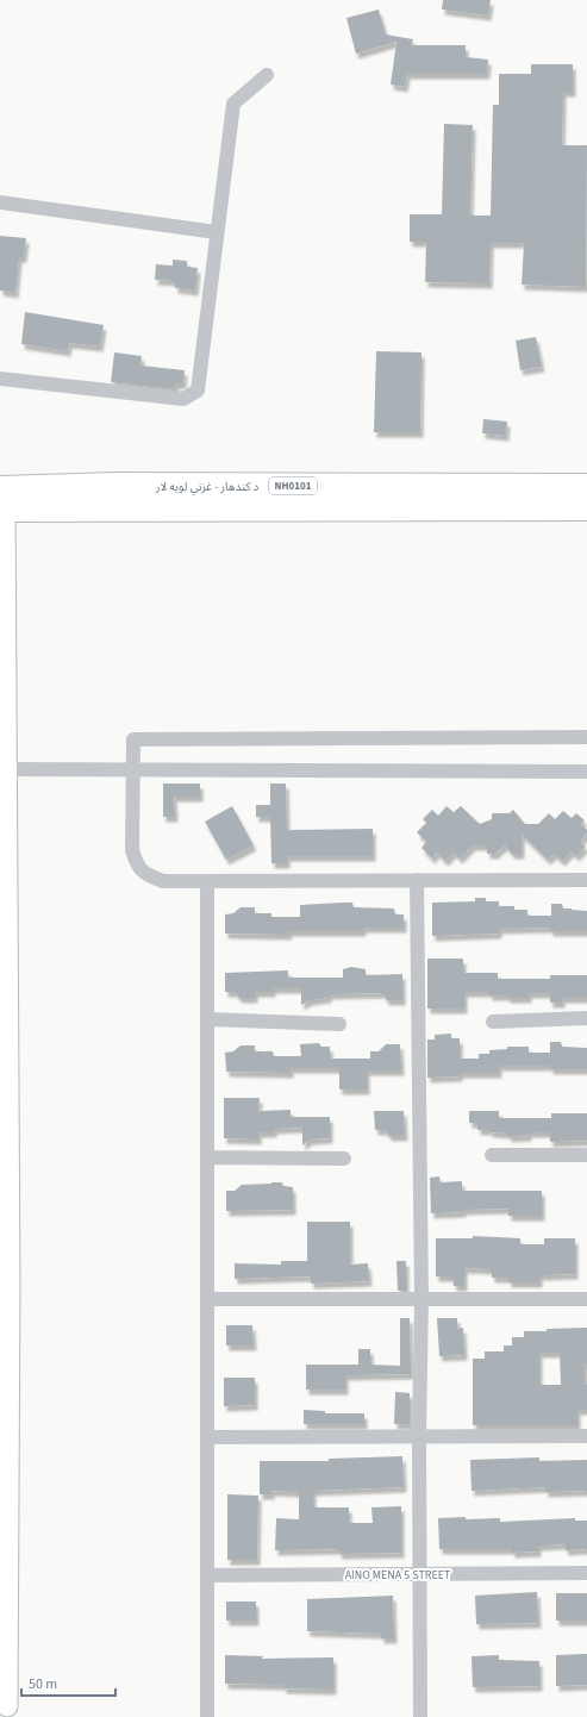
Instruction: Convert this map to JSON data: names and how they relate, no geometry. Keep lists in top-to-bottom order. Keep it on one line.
{"streets":{"highway":["د کندهار - غزني لويه لار","NH0101"],"street":["AINO MENA 5 STREET"]},"scale_bar":"50 m"}
